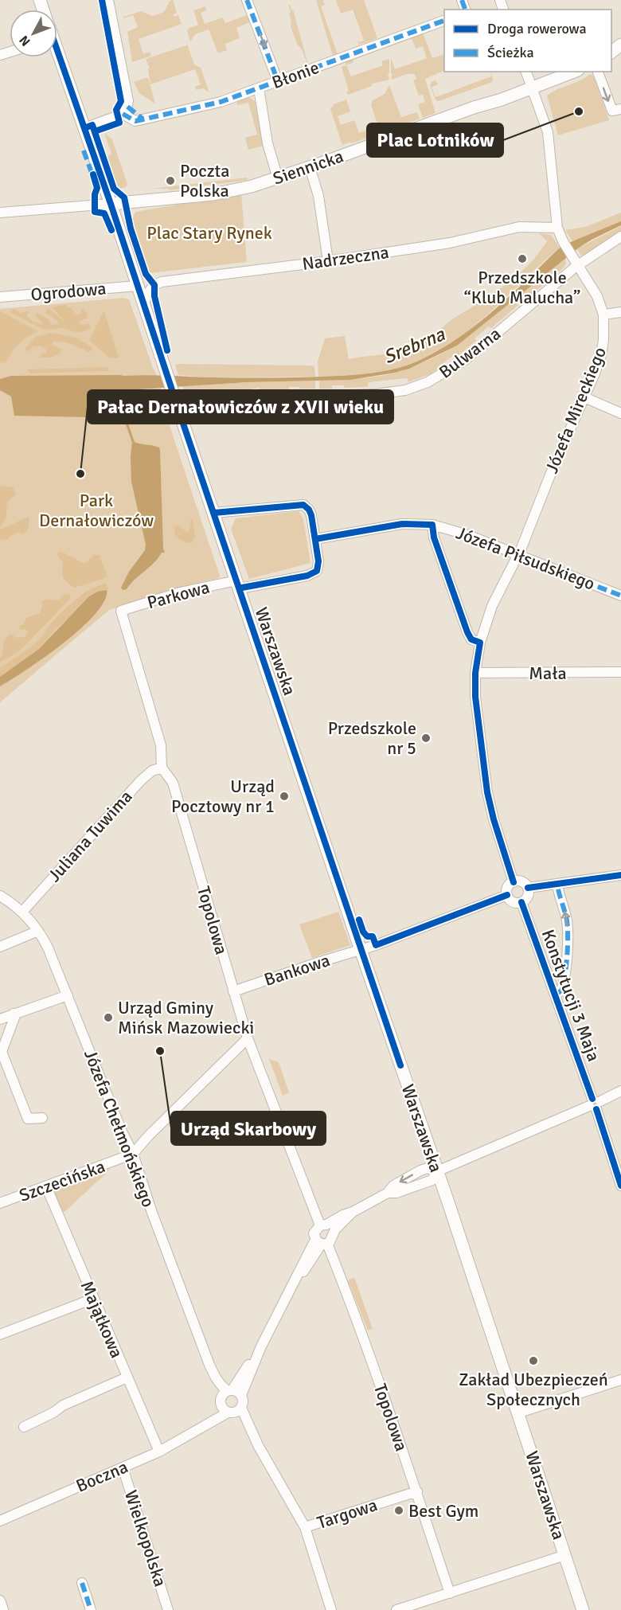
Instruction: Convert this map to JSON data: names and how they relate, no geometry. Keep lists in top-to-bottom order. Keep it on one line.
{"streets":{"main road":["Siennicka","Warszawska"],"street":["Błonie","Nadrzeczna","Ogrodowa","Bulwarna","Józefa Mireckiego","Józefa Piłsudskiego","Parkowa","Mała","Juliana Tuwima","Topolowa","Bankowa","Konstytucji 3 Maja","Józefa Chełmońskiego","Szczecińska","Majątkowa","Boczna","Targowa","Wielkopolska"]},"crossings":[["Siennicka","Warszawska"],["Nadrzeczna","Józefa Mireckiego"],["Nadrzeczna","Warszawska"],["Ogrodowa","Warszawska"],["Bulwarna","Józefa Mireckiego"],["Bulwarna","Warszawska"],["Józefa Mireckiego","Józefa Piłsudskiego"],["Józefa Piłsudskiego","Parkowa"],["Parkowa","Warszawska"],["Parkowa","Topolowa"],["Warszawska","Bankowa"],["Juliana Tuwima","Topolowa"],["Juliana Tuwima","Józefa Chełmońskiego"],["Topolowa","Bankowa"],["Topolowa","Szczecińska"],["Topolowa","Targowa"],["Bankowa","Konstytucji 3 Maja"],["Józefa Chełmońskiego","Szczecińska"],["Józefa Chełmońskiego","Boczna"],["Szczecińska","Majątkowa"],["Majątkowa","Boczna"],["Boczna","Wielkopolska"]],"water":["Srebrna"],"parks":["Plac Stary Rynek","Park Dernałowiczów"],"places":["Plac Lotników","Poczta Polska","Przedszkole “Klub Malucha”","Pałac Dernałowiczów z XVII wieku","Przedszkole nr 5","Urząd Pocztowy nr 1","Urząd Gminy Mińsk Mazowiecki","Urząd Skarbowy","Zakład Ubezpieczeń Społecznych","Best Gym"],"legend":["Droga rowerowa","Ścieżka"],"north":"bottom left"}
